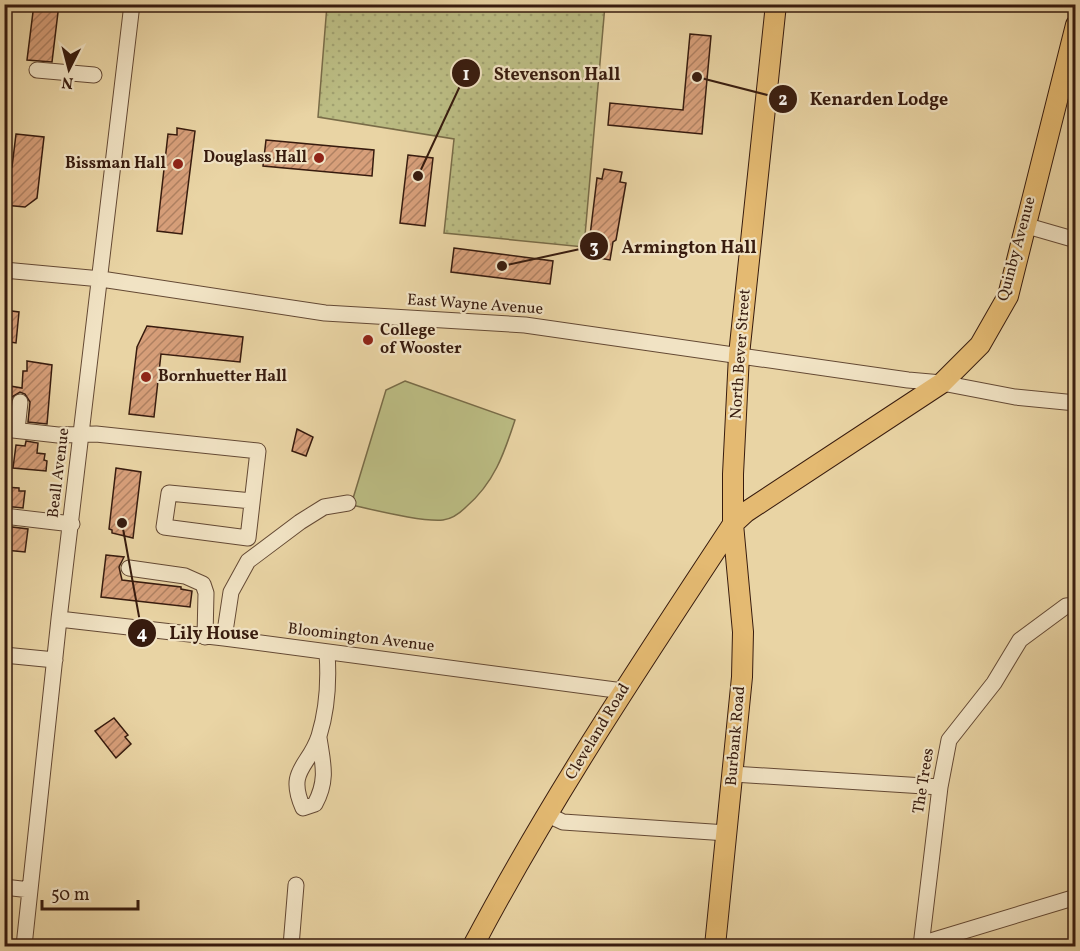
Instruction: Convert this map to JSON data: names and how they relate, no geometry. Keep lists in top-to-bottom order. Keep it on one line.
{"streets":{"main road":["Quinby Avenue","North Bever Street","Cleveland Road","Burbank Road"],"street":["East Wayne Avenue","Beall Avenue","Bloomington Avenue","The Trees"]},"crossings":[["Quinby Avenue","East Wayne Avenue"],["Quinby Avenue","North Bever Street"],["Quinby Avenue","Cleveland Road"],["Quinby Avenue","Burbank Road"],["East Wayne Avenue","North Bever Street"],["East Wayne Avenue","Beall Avenue"],["North Bever Street","Cleveland Road"],["North Bever Street","Burbank Road"],["Beall Avenue","Bloomington Avenue"],["Bloomington Avenue","Cleveland Road"],["Cleveland Road","Burbank Road"]],"places":["Kenarden Lodge","Douglass Hall","Bissman Hall","Stevenson Hall","Armington Hall","College of Wooster","Bornhuetter Hall","Lily House"],"scale_bar":"50 m","north":"bottom"}
